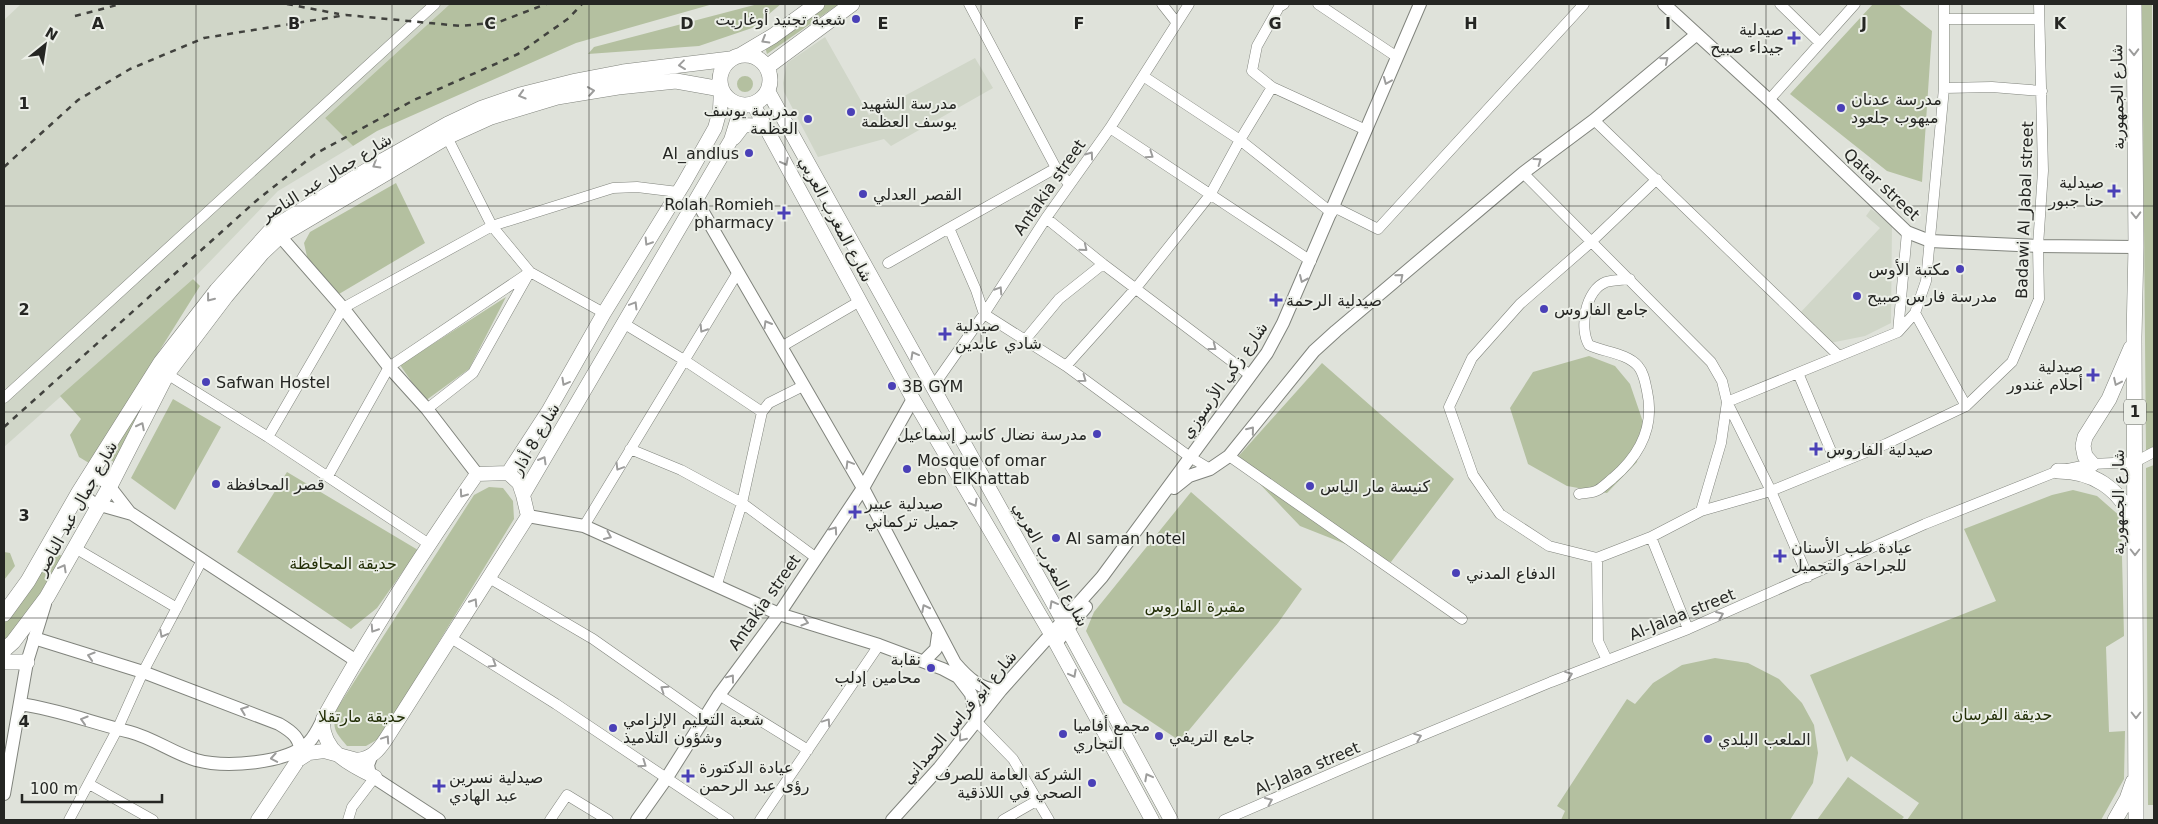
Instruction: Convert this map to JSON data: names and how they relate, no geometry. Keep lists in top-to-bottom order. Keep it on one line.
{"streets":{"main road":["شارع الجمهورية","شارع جمال عبد الناصر","شارع المغرب العربي","1","شارع 8 أذار"],"street":["Qatar street","Antakia street","Badawi Al_Jabal street","شارع زكي الأرسوزي","Al-Jalaa street","شارع أبو فراس الحمداني"]},"crossings":[["شارع الجمهورية","Qatar street"],["شارع الجمهورية","Al-Jalaa street"],["شارع جمال عبد الناصر","شارع المغرب العربي"],["شارع جمال عبد الناصر","شارع 8 أذار"],["Qatar street","Badawi Al_Jabal street"],["Antakia street","شارع المغرب العربي"],["شارع المغرب العربي","شارع زكي الأرسوزي"],["شارع المغرب العربي","شارع 8 أذار"],["شارع المغرب العربي","شارع أبو فراس الحمداني"],["شارع زكي الأرسوزي","شارع أبو فراس الحمداني"]],"one_way":["شارع الجمهورية","Al-Jalaa street"],"parks":["حديقة المحافظة","مقبرة الفاروس","حديقة الفرسان","حديقة مارتقلا"],"places":{"other":["شعبة تجنيد أوغاريت","مدرسة عدنان ميهوب جلعود","مدرسة الشهيد يوسف العظمة","مدرسة يوسف العظمة","Al_andlus","القصر العدلي","مكتبة الأوس","مدرسة فارس صبيح","جامع الفاروس","Safwan Hostel","3B GYM","مدرسة نضال كاسر إسماعيل","Mosque of omar ebn ElKhattab","قصر المحافظة","كنيسة مار الياس","Al saman hotel","الدفاع المدني","نقابة محامين إدلب","شعبة التعليم الإلزامي وشؤون التلاميذ","مجمع أفاميا التجاري","جامع التريفي","الملعب البلدي","الشركة العامة للصرف الصحي في اللاذقية"],"health":["صيدلية جيداء صبيح","صيدلية حنا جبور","Rolah Romieh pharmacy","صيدلية الرحمة","صيدلية شادي عابدين","صيدلية أحلام غندور","صيدلية الفاروس","صيدلية عبير جميل تركماني","عيادة طب الأسنان للجراحة والتجميل","عيادة الدكتورة رؤى عبد الرحمن","صيدلية نسرين عبد الهادي"]},"scale_bar":"100 m","north":"top right","grid":{"columns":["A","B","C","D","E","F","G","H","I","J","K"],"rows":["1","2","3","4"]}}
